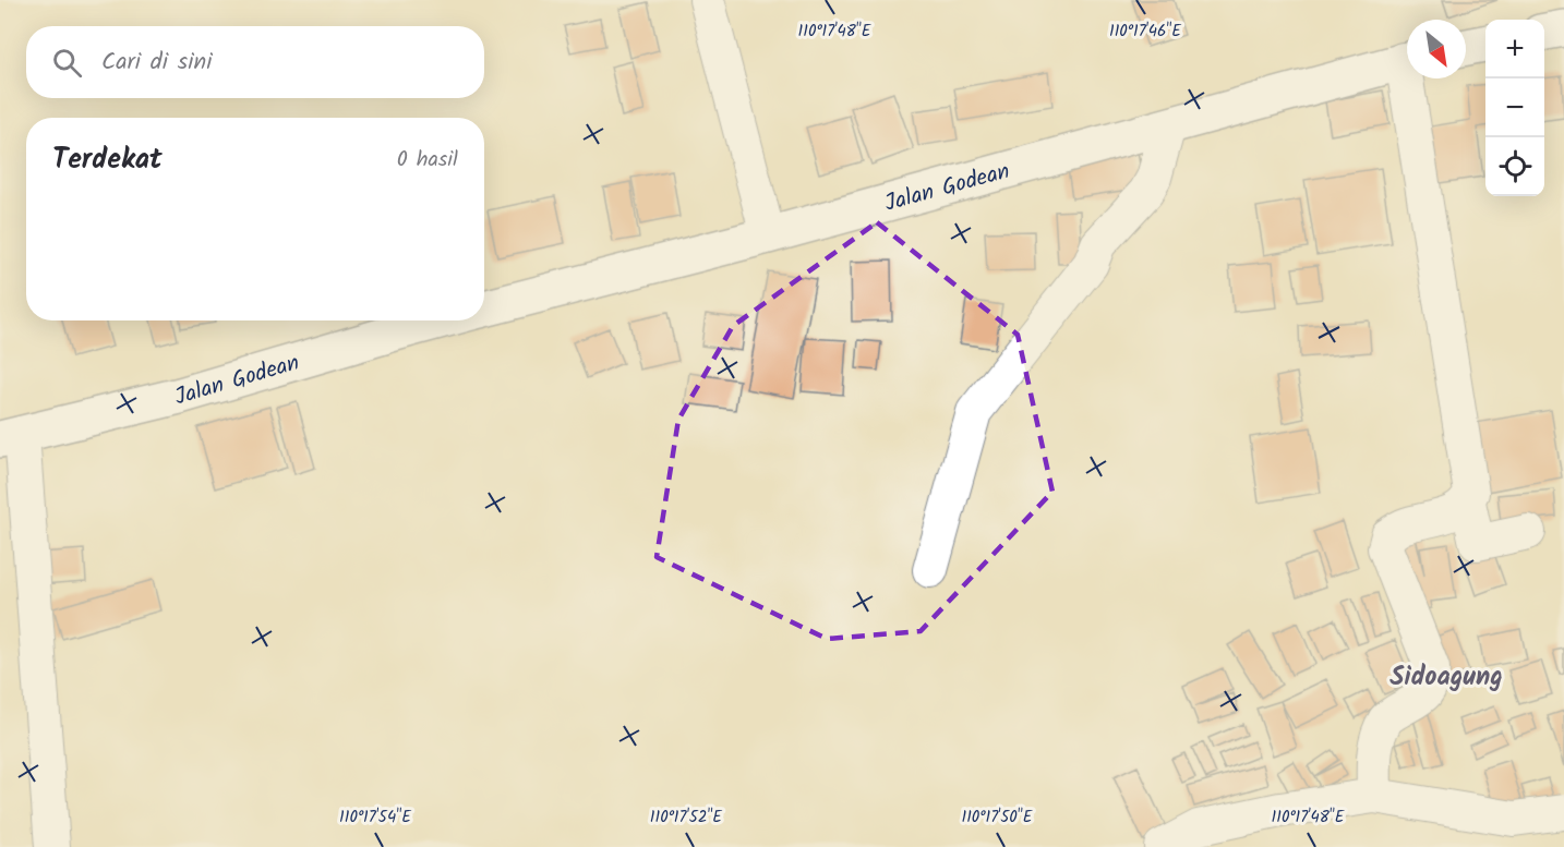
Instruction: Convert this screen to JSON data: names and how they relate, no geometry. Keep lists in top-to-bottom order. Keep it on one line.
{"streets":{"main road":["Jalan Godean"]},"districts":["Sidoagung"],"north":"bottom right","page":{"map_buttons":["+","−"],"search":"Cari di sini","heading":["Terdekat","0 hasil"]},"coordinates":["110°17'48\"E","110°17'46\"E","110°17'54\"E","110°17'52\"E","110°17'50\"E"]}
